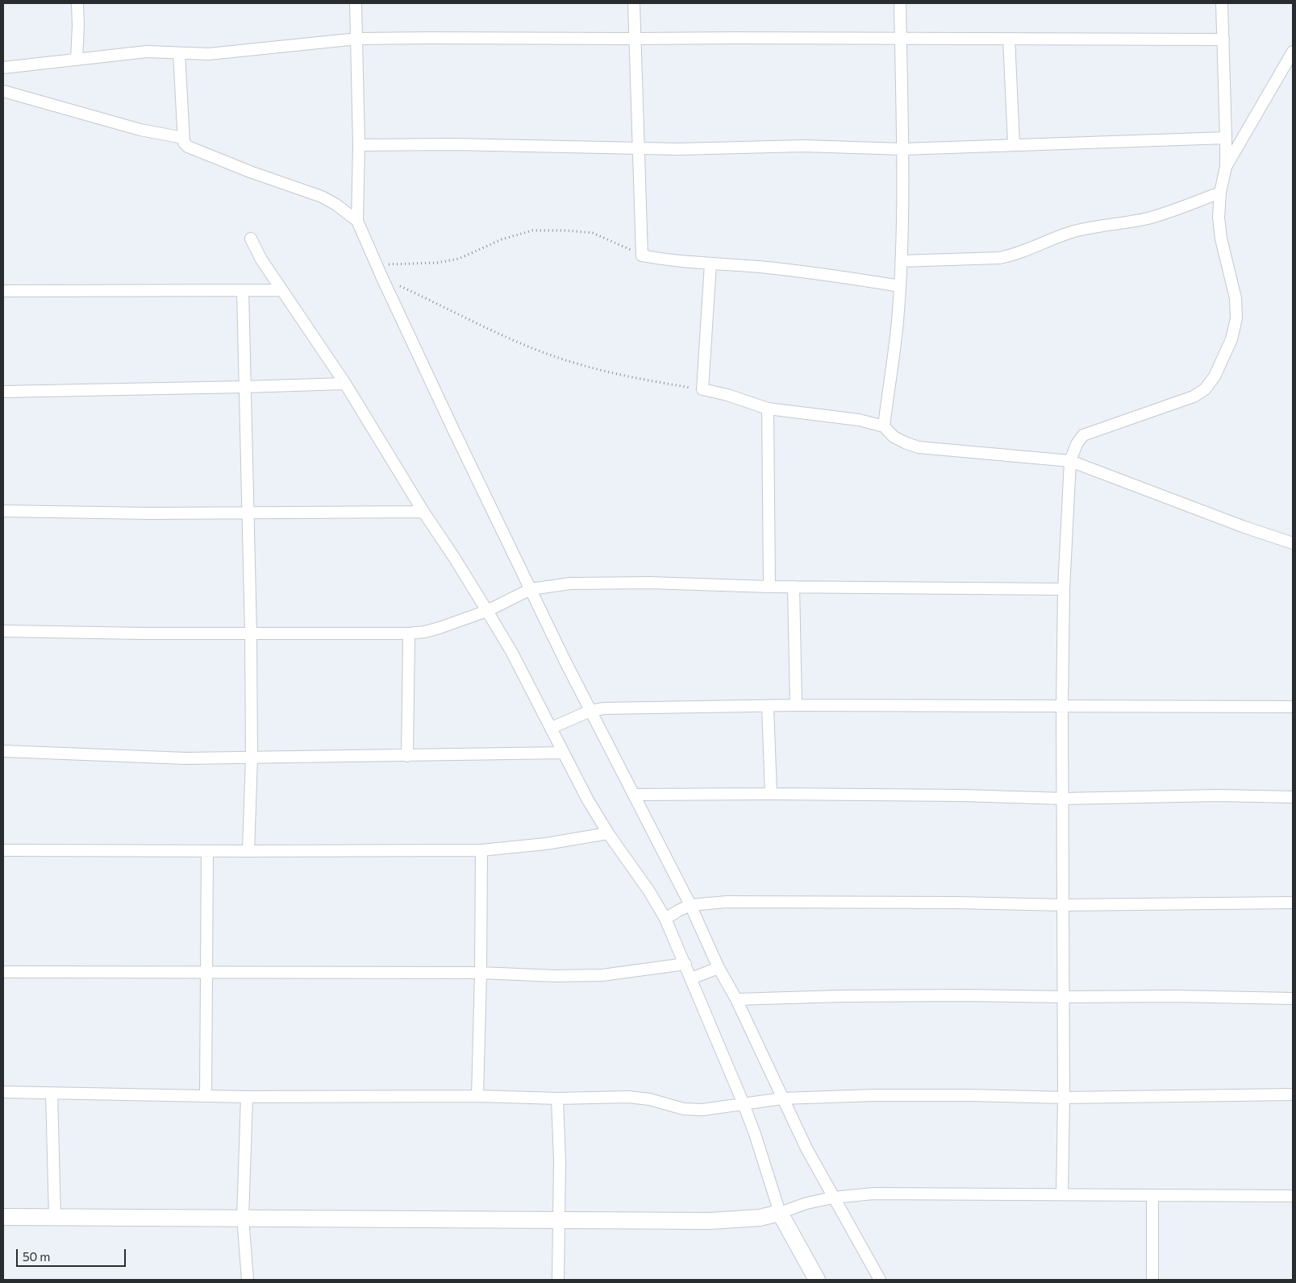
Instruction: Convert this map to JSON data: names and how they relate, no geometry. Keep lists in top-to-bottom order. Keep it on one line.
{"scale_bar":"50 m"}
